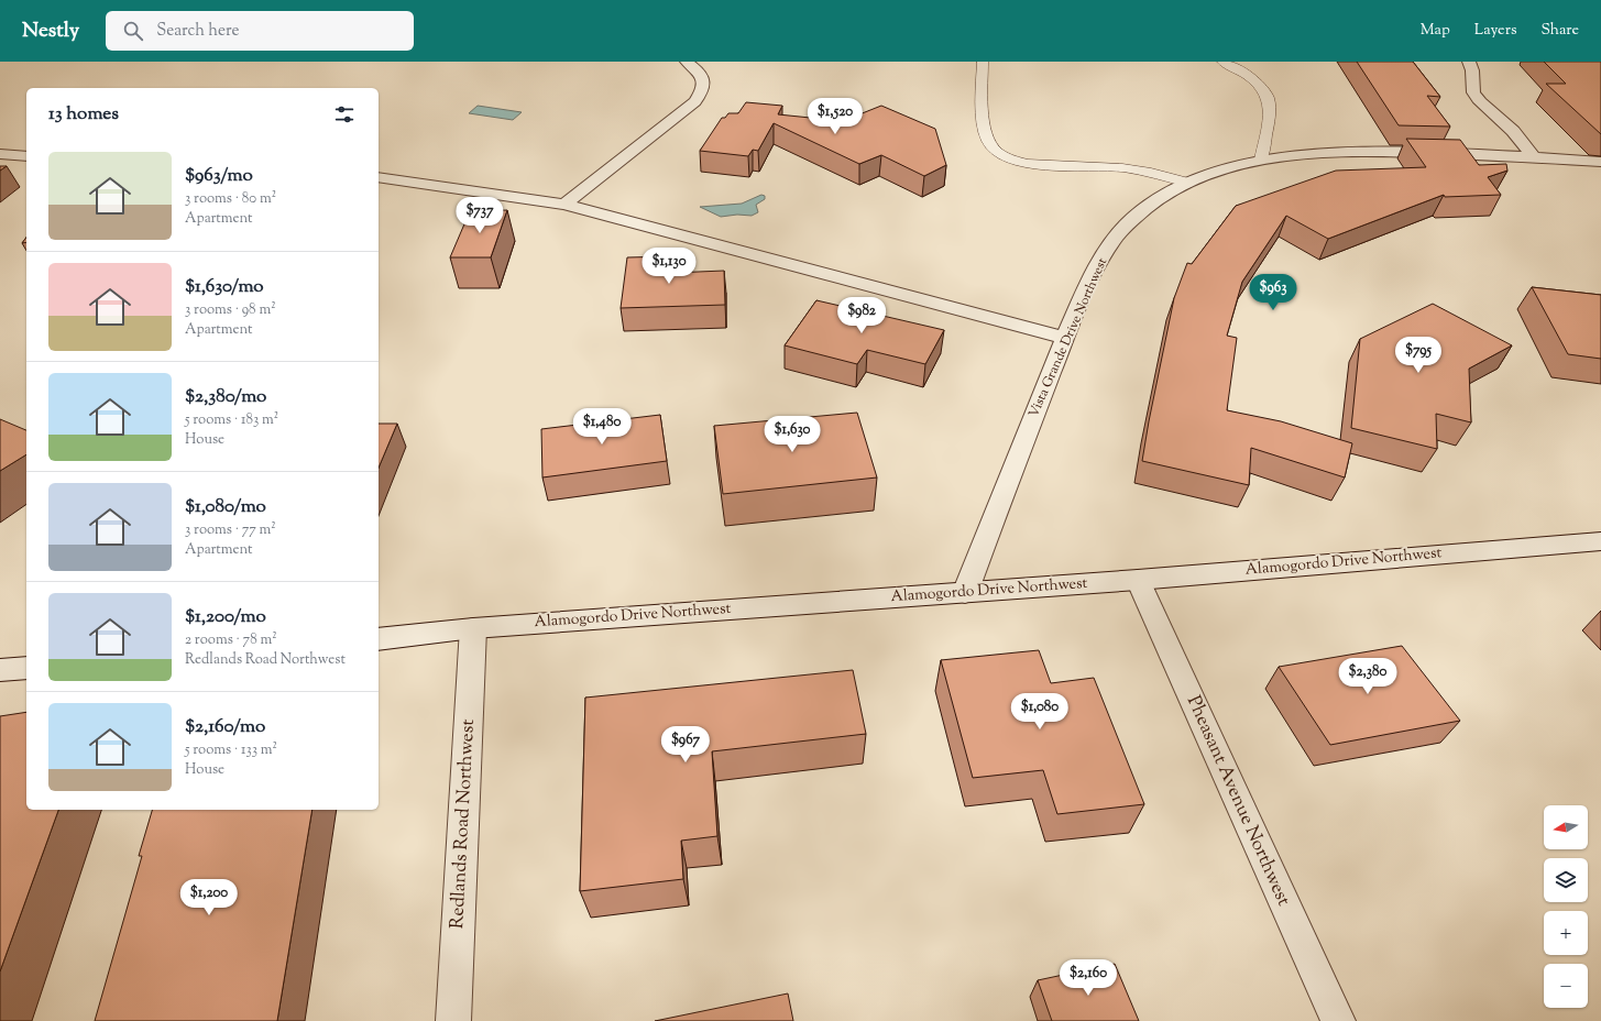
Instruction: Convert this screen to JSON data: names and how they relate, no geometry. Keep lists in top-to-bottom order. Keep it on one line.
{"streets":{"street":["Vista Grande Drive Northwest","Alamogordo Drive Northwest","Pheasant Avenue Northwest","Redlands Road Northwest"]},"crossings":[["Vista Grande Drive Northwest","Alamogordo Drive Northwest"],["Alamogordo Drive Northwest","Pheasant Avenue Northwest"],["Alamogordo Drive Northwest","Redlands Road Northwest"]],"north":"left","page":{"header":"Nestly","search":"Search here","nav":["Map","Layers","Share"],"heading":"13 homes","price":["$1,520","$737","$1,130","$963","$982","$795","$1,480","$1,630","$2,380","$1,080","$967","$1,200","$2,160"],"list":[{"name":"$963/mo","note":"3 rooms · 80 m² · Apartment"},{"name":"$1,630/mo","note":"3 rooms · 98 m² · Apartment"},{"name":"$2,380/mo","note":"5 rooms · 183 m² · House"},{"name":"$1,080/mo","note":"3 rooms · 77 m² · Apartment"},{"name":"$1,200/mo","note":"2 rooms · 78 m² · Redlands Road Northwest"},{"name":"$2,160/mo","note":"5 rooms · 133 m² · House"}],"map_buttons":["+","−"]}}
